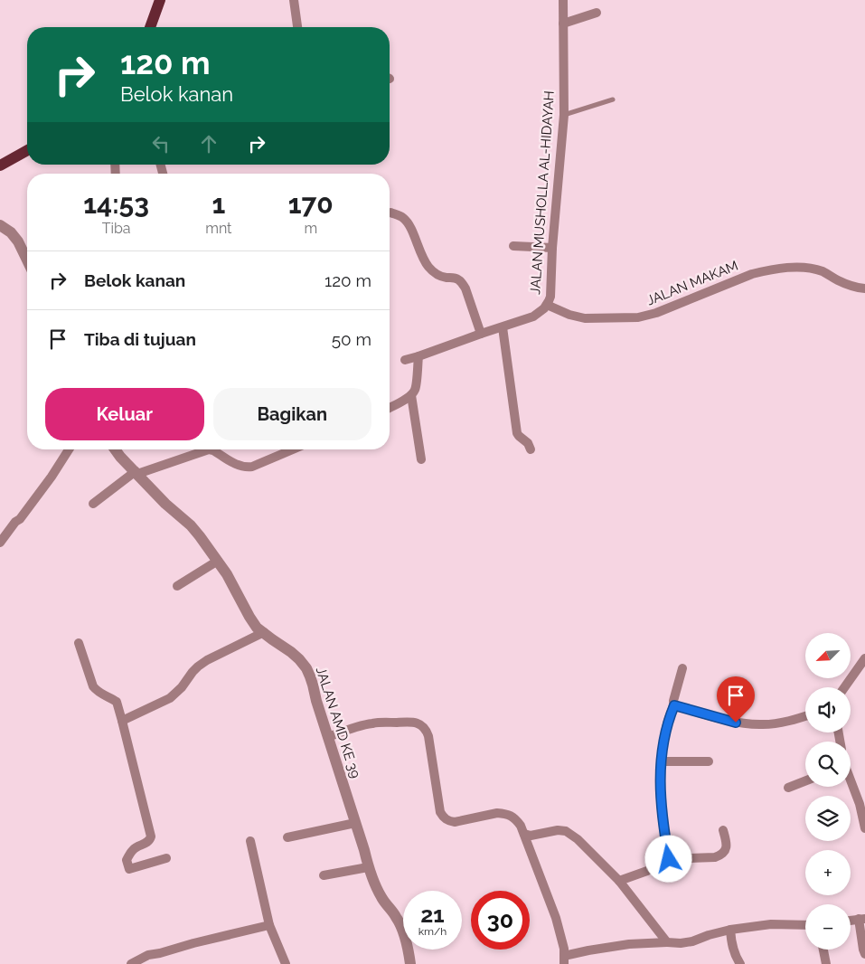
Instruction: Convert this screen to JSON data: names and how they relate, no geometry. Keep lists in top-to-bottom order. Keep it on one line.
{"streets":{"street":["JALAN MUSHOLLA AL-HIDAYAH","JALAN MAKAM","JALAN AMD KE 39"]},"crossings":[["JALAN MUSHOLLA AL-HIDAYAH","JALAN MAKAM"]],"north":"bottom left","page":{"turn":["120 m","Belok kanan"],"eta":["14:53","Tiba","1","mnt","170","m"],"list":[{"name":"Belok kanan","value":"120 m"},{"name":"Tiba di tujuan","value":"50 m"}],"buttons":["Keluar","Bagikan"],"map_buttons":["+","−"],"speed":"21 km/h","limit":"30"}}
